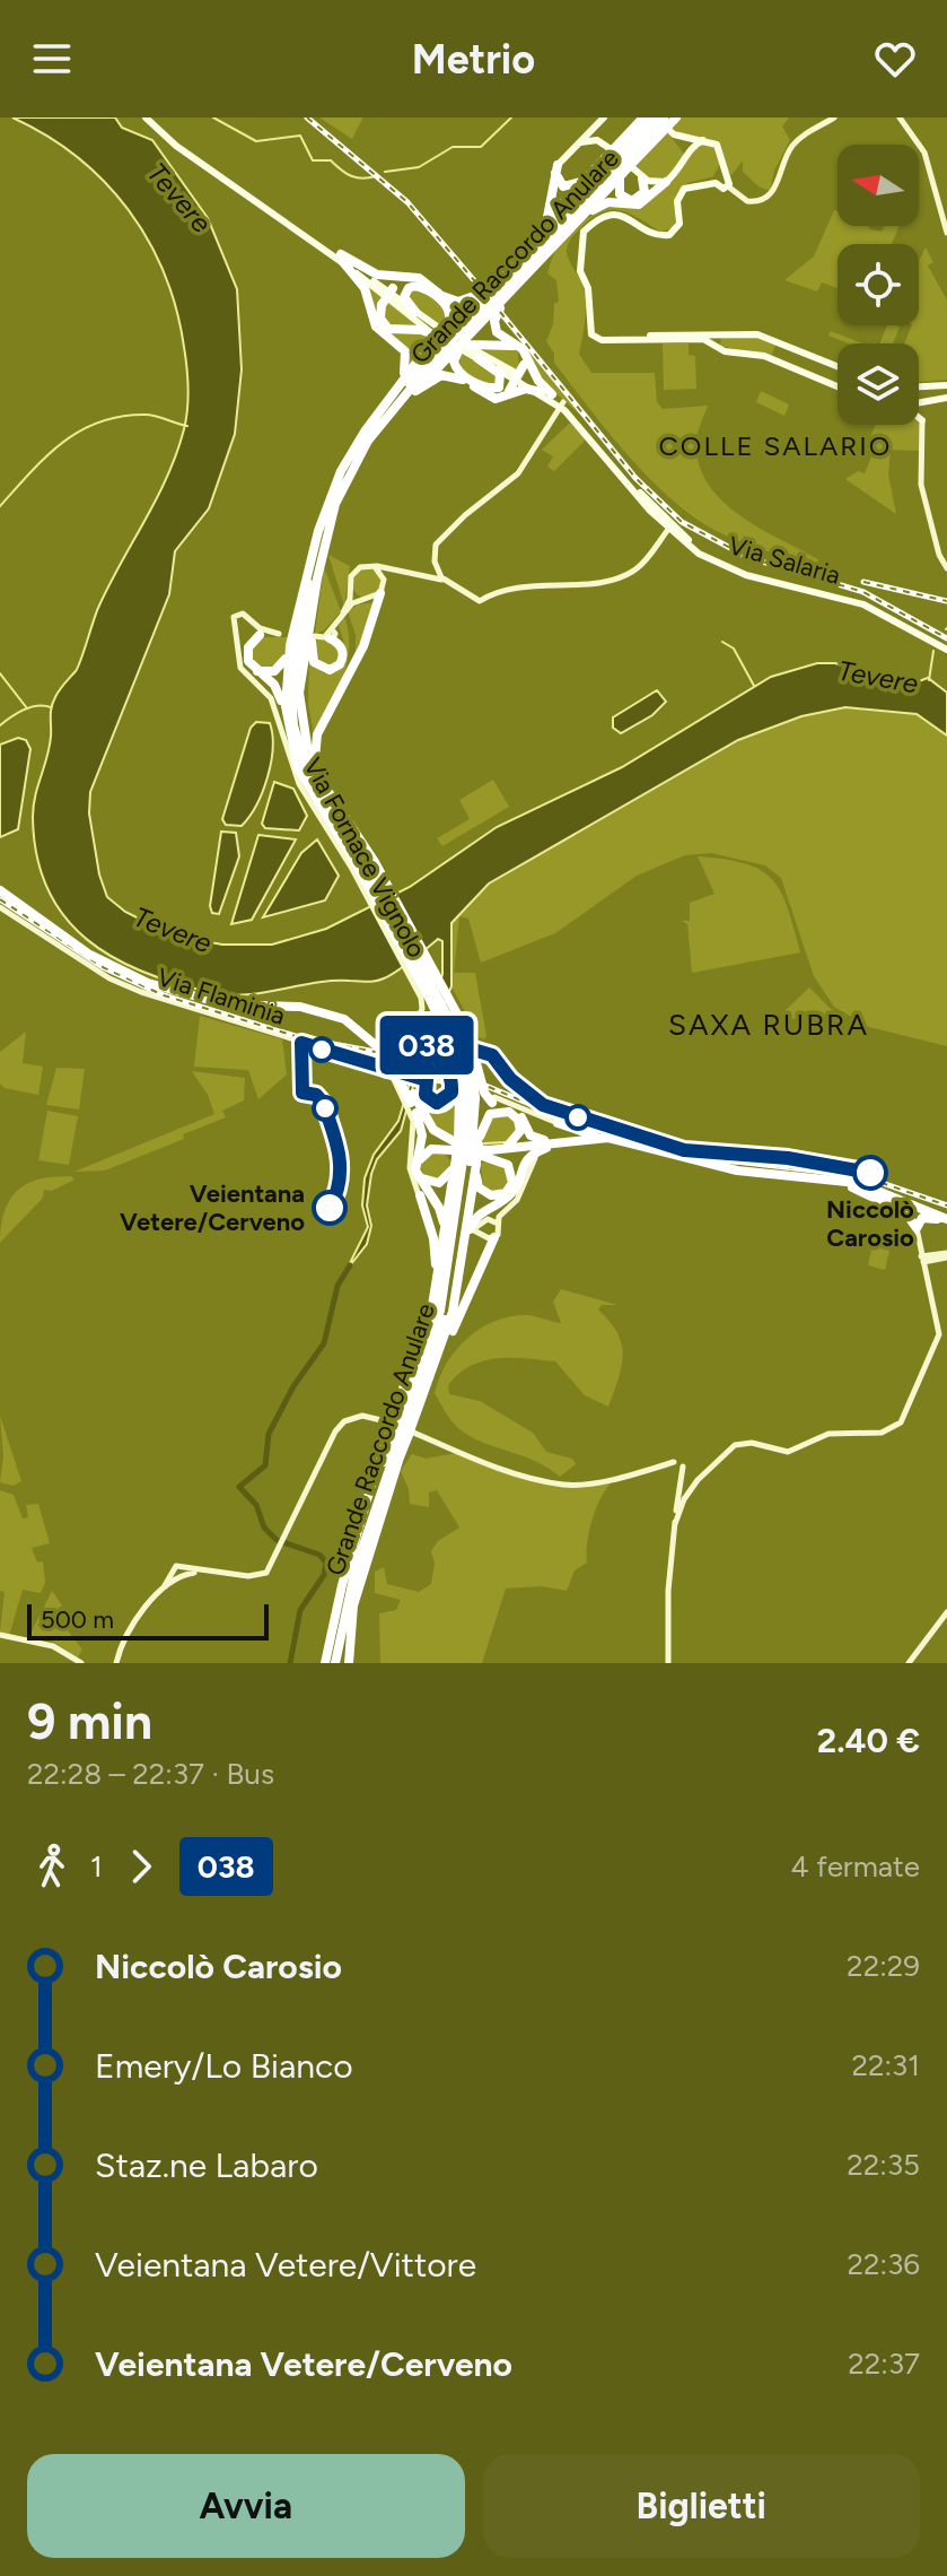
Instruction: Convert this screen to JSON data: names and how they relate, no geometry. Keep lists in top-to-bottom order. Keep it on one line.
{"streets":{"highway":["Grande Raccordo Anulare"],"main road":["Via Salaria"],"street":["Via Fornace Vignolo","Via Flaminia"]},"crossings":[["Grande Raccordo Anulare","Via Fornace Vignolo"]],"districts":["COLLE SALARIO","SAXA RUBRA"],"water":["Tevere"],"places":["Niccolò Carosio","Veientana Vetere/Cerveno"],"lines":["bus line 038"],"scale_bar":"500 m","north":"left","page":{"header":"Metrio","on_map":"038","scale":"500 m","heading":["9 min","22:28 – 22:37 · Bus","2.40 €"],"legs":["1","038","4 fermate"],"list":[{"name":"Niccolò Carosio","value":"22:29"},{"name":"Emery/Lo Bianco","value":"22:31"},{"name":"Staz.ne Labaro","value":"22:35"},{"name":"Veientana Vetere/Vittore","value":"22:36"},{"name":"Veientana Vetere/Cerveno","value":"22:37"}],"buttons":["Avvia","Biglietti"]}}
